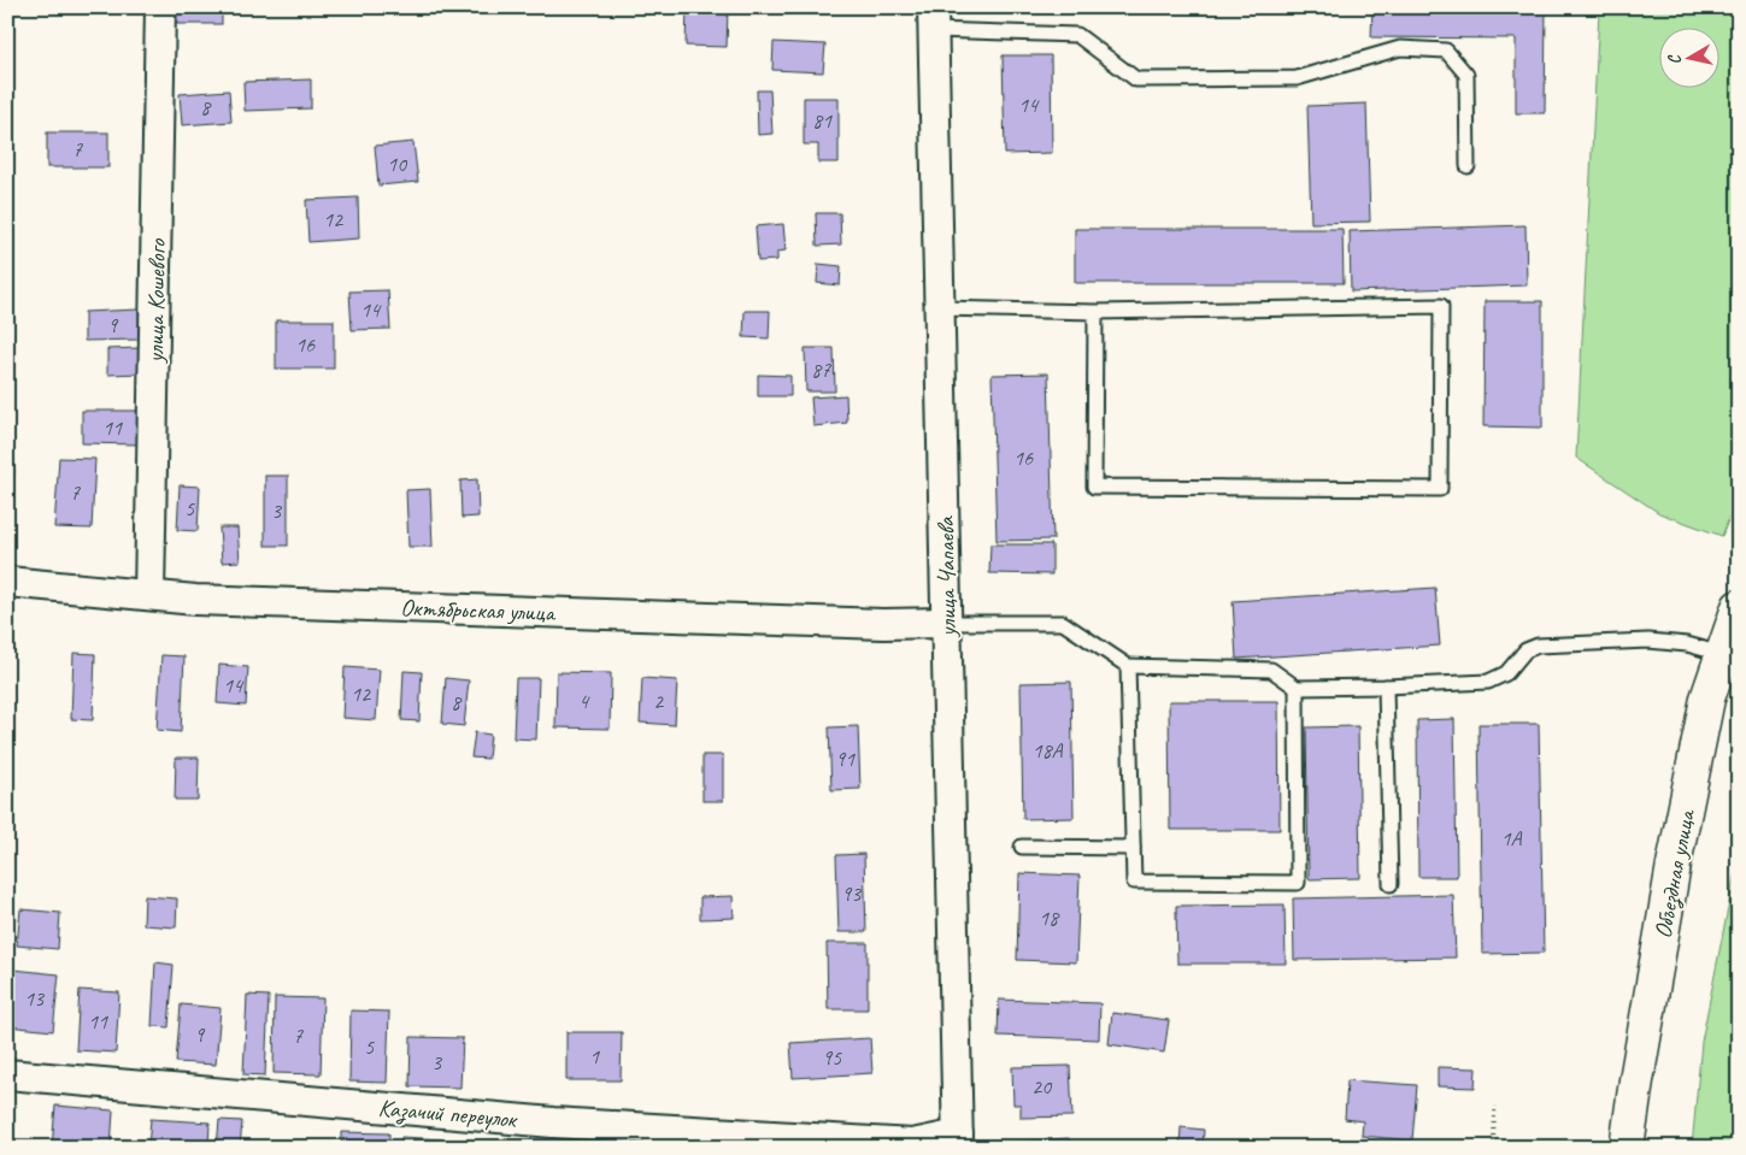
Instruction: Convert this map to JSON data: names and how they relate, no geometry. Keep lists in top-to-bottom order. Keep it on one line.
{"streets":{"street":["улица Кошевого","улица Чапаева","Октябрьская улица","Объездная улица","Казачий переулок"]},"crossings":[["улица Кошевого","Октябрьская улица"],["улица Чапаева","Октябрьская улица"],["улица Чапаева","Казачий переулок"]],"house_numbers":["14","8","81","7","10","12","14","9","16","87","11","16","7","5","3","14","12","4","2","8","18А","91","1А","93","18","13","11","9","7","5","1","95","3","20"],"north":"left"}
